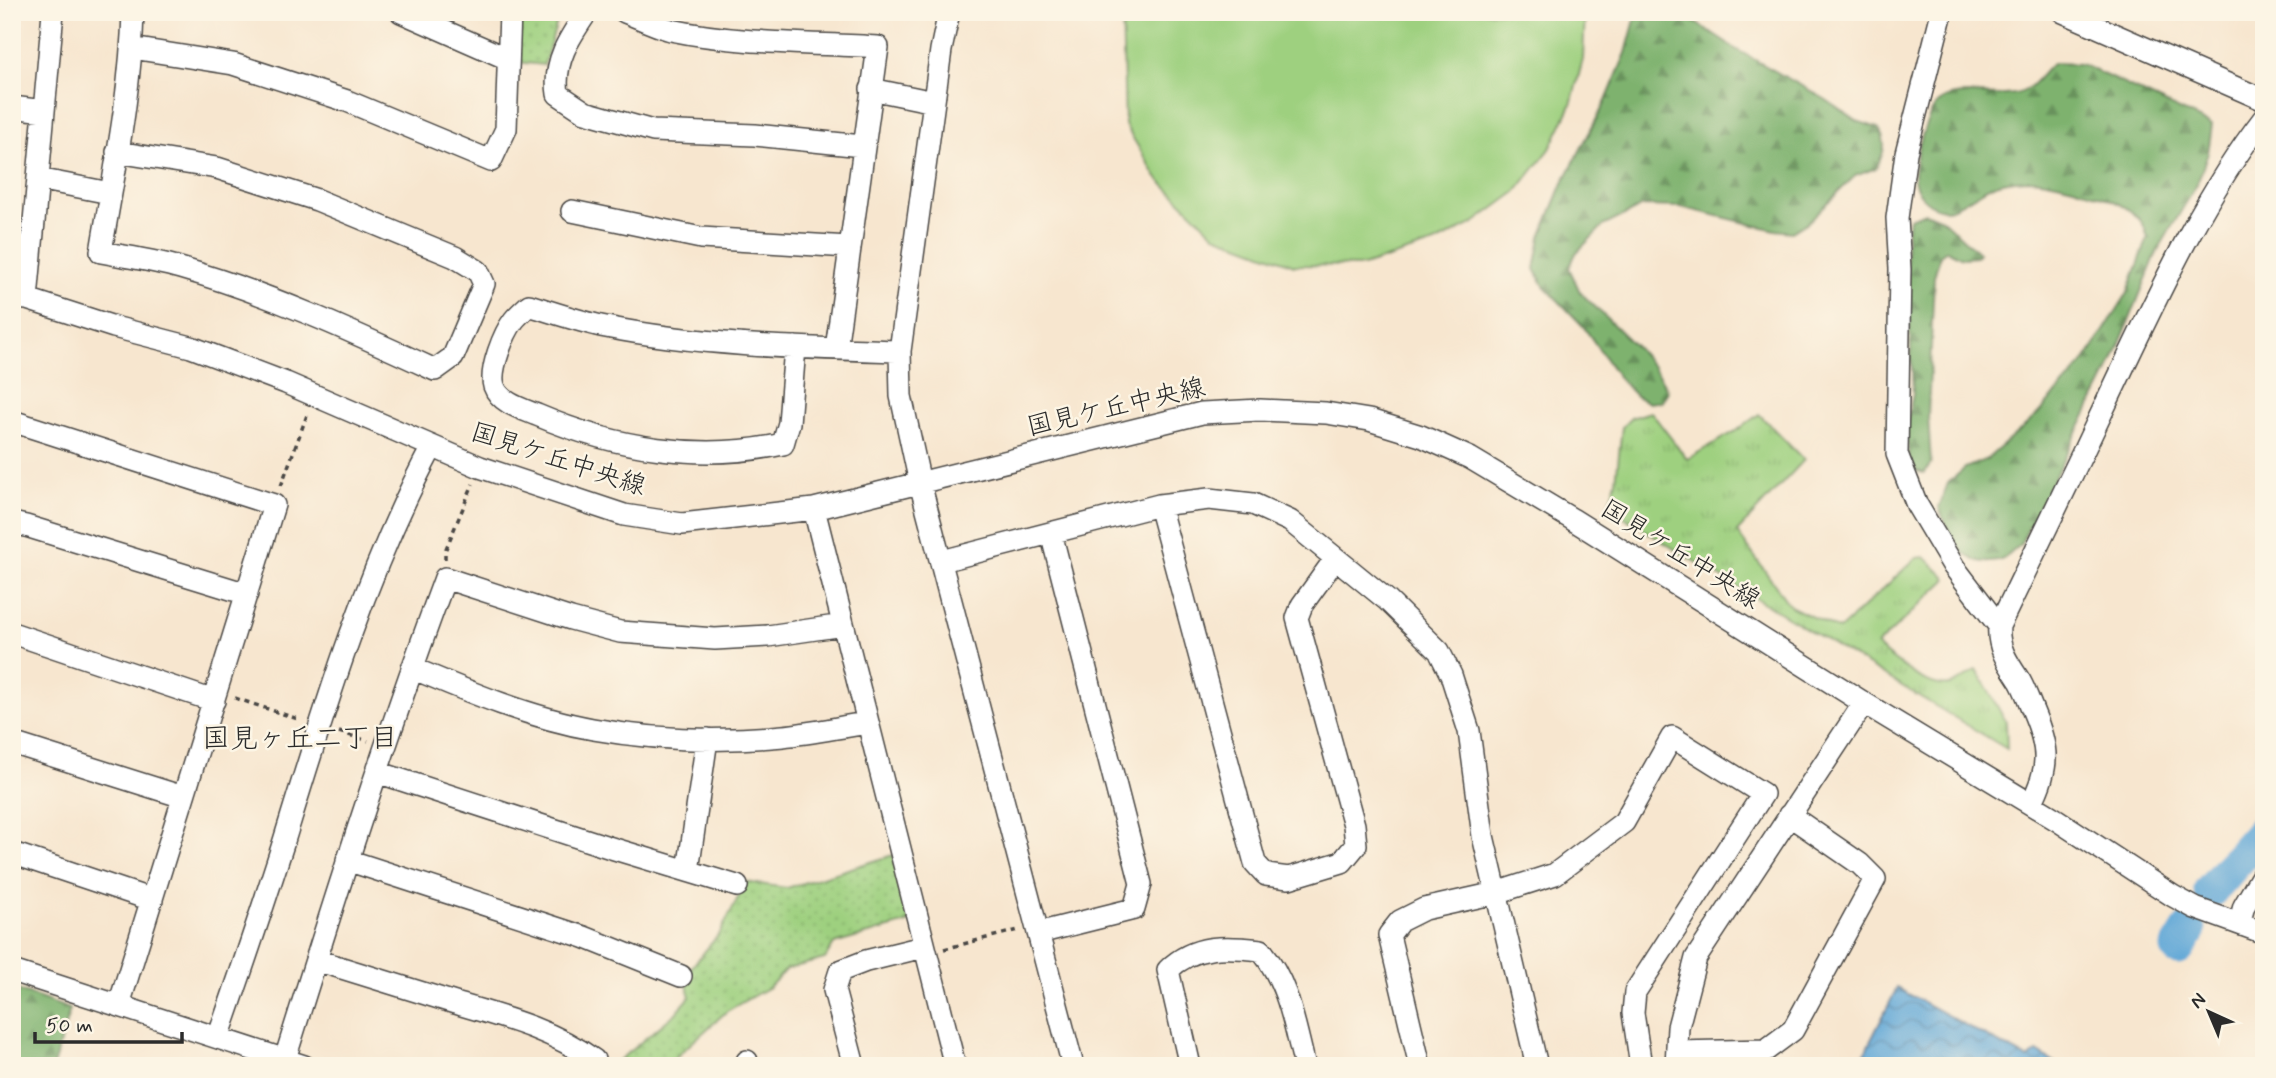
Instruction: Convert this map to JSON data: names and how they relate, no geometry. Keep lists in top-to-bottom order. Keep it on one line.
{"streets":{"street":["国見ケ丘中央線"]},"districts":["国見ヶ丘二丁目"],"scale_bar":"50 m","north":"top left"}
